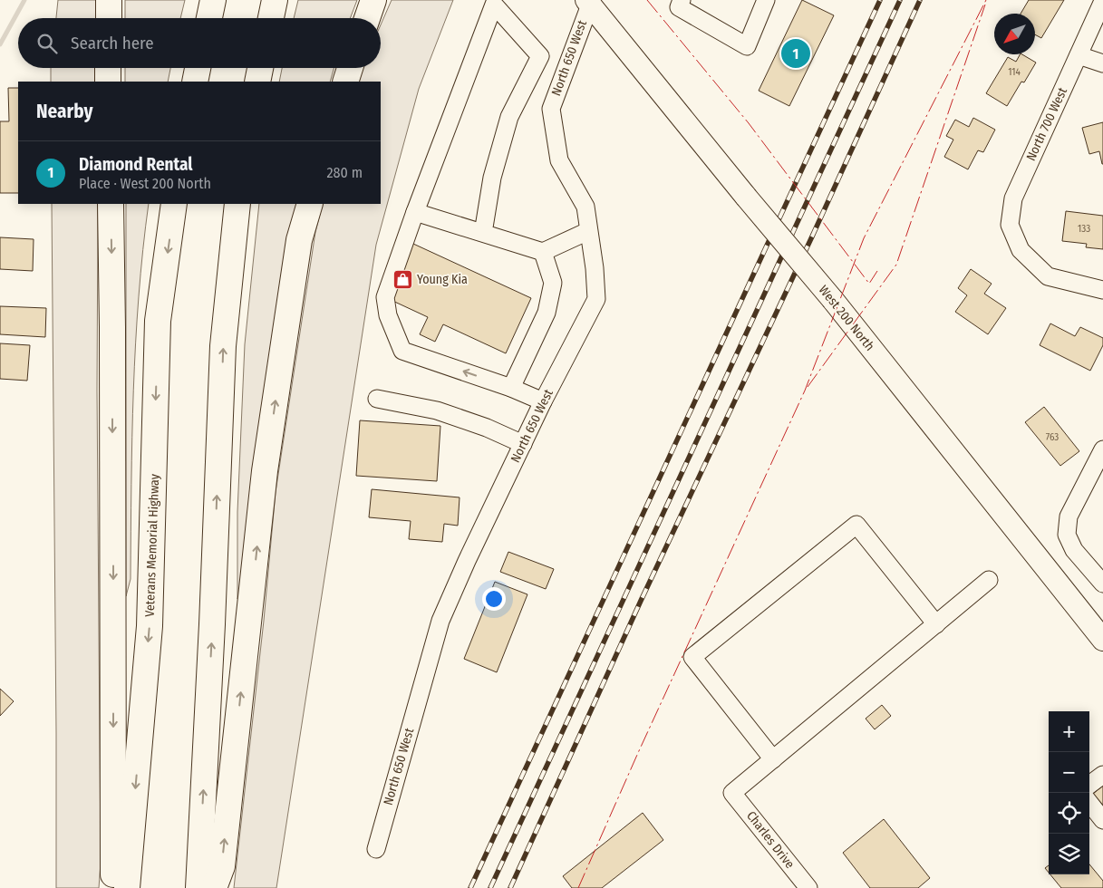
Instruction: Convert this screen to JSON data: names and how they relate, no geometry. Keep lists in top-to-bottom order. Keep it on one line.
{"streets":{"highway":["Veterans Memorial Highway"],"main road":["West 200 North"],"street":["North 650 West","North 700 West","Charles Drive"]},"crossings":[["North 650 West","West 200 North"]],"places":{"shop":["Young Kia"]},"house_numbers":["114","133","763"],"north":"bottom left","page":{"search":"Search here","pins":"1","heading":"Nearby","list":[{"mark":"1","name":"Diamond Rental","note":"Place · West 200 North","value":"280 m"}],"map_buttons":["+","−"]}}
